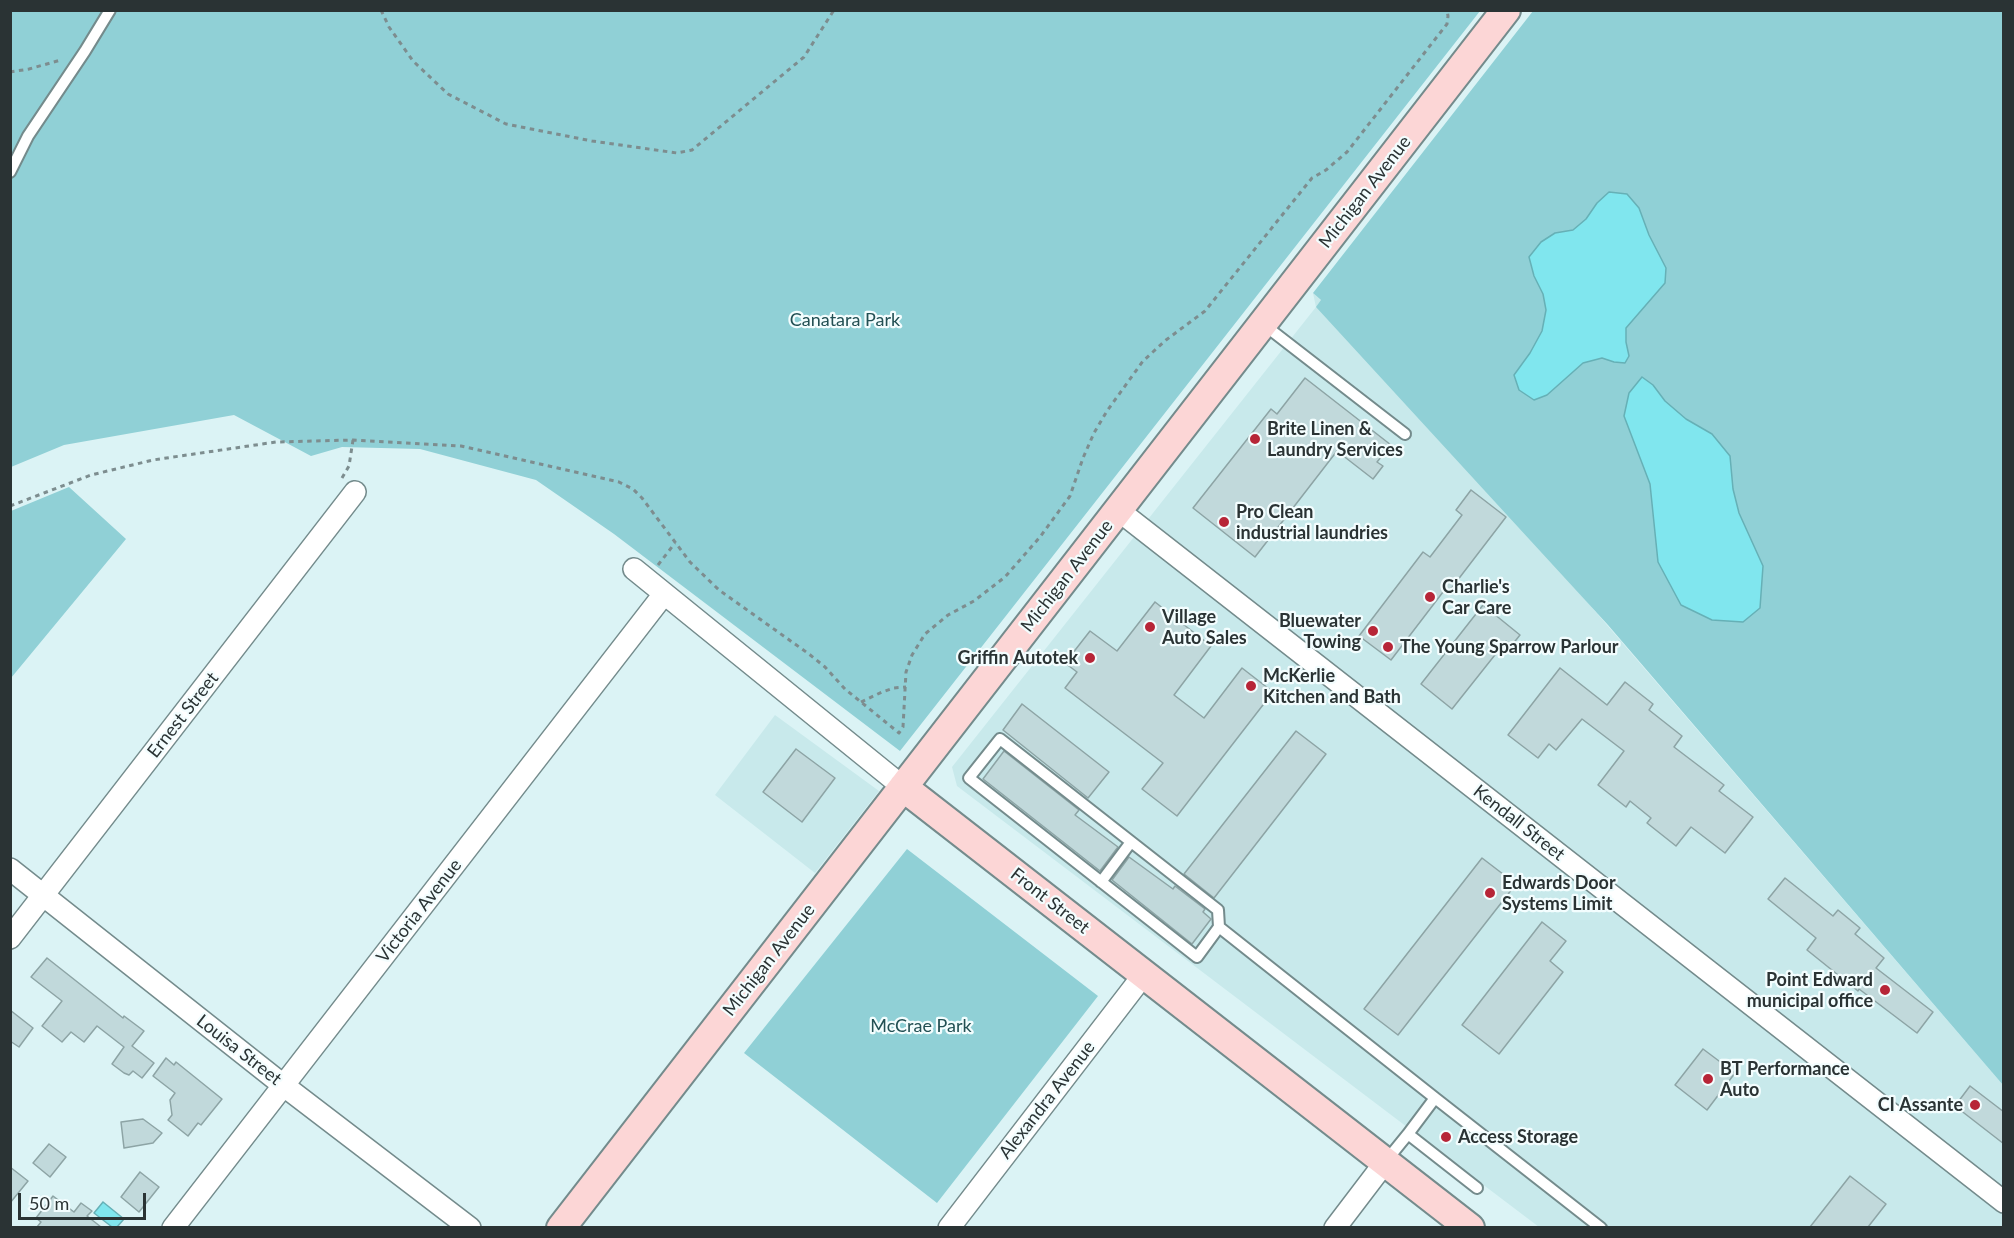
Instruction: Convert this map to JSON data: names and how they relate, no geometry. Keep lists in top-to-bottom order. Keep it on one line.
{"streets":{"main road":["Michigan Avenue","Front Street"],"street":["Ernest Street","Kendall Street","Victoria Avenue","Louisa Street","Alexandra Avenue"]},"crossings":[["Michigan Avenue","Kendall Street"],["Michigan Avenue","Front Street"],["Ernest Street","Louisa Street"],["Front Street","Victoria Avenue"],["Front Street","Alexandra Avenue"],["Victoria Avenue","Louisa Street"]],"parks":["Canatara Park","McCrae Park"],"places":["Brite Linen & Laundry Services","Pro Clean industrial laundries","Charlie's Car Care","Village Auto Sales","Bluewater Towing","The Young Sparrow Parlour","Griffin Autotek","McKerlie Kitchen and Bath","Edwards Door Systems Limit","Point Edward municipal office","BT Performance Auto","CI Assante","Access Storage"],"scale_bar":"50 m"}
